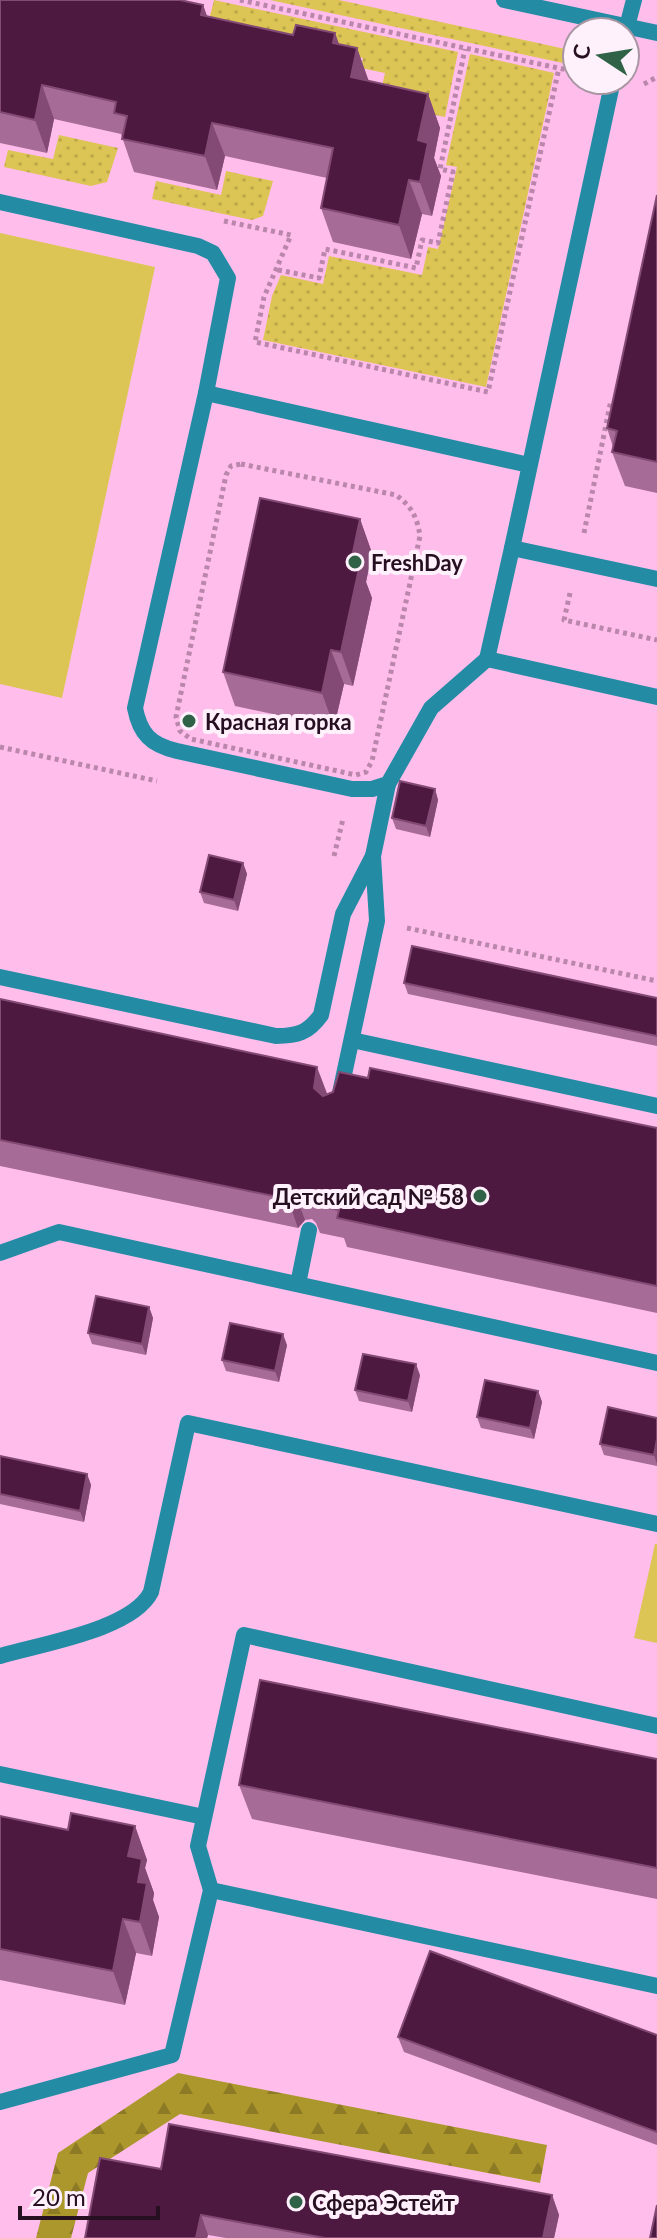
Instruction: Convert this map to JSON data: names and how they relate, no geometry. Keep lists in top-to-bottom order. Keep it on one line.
{"places":["FreshDay","Красная горка","Детский сад № 58","Сфера Эстейт"],"scale_bar":"20 m","north":"left"}
